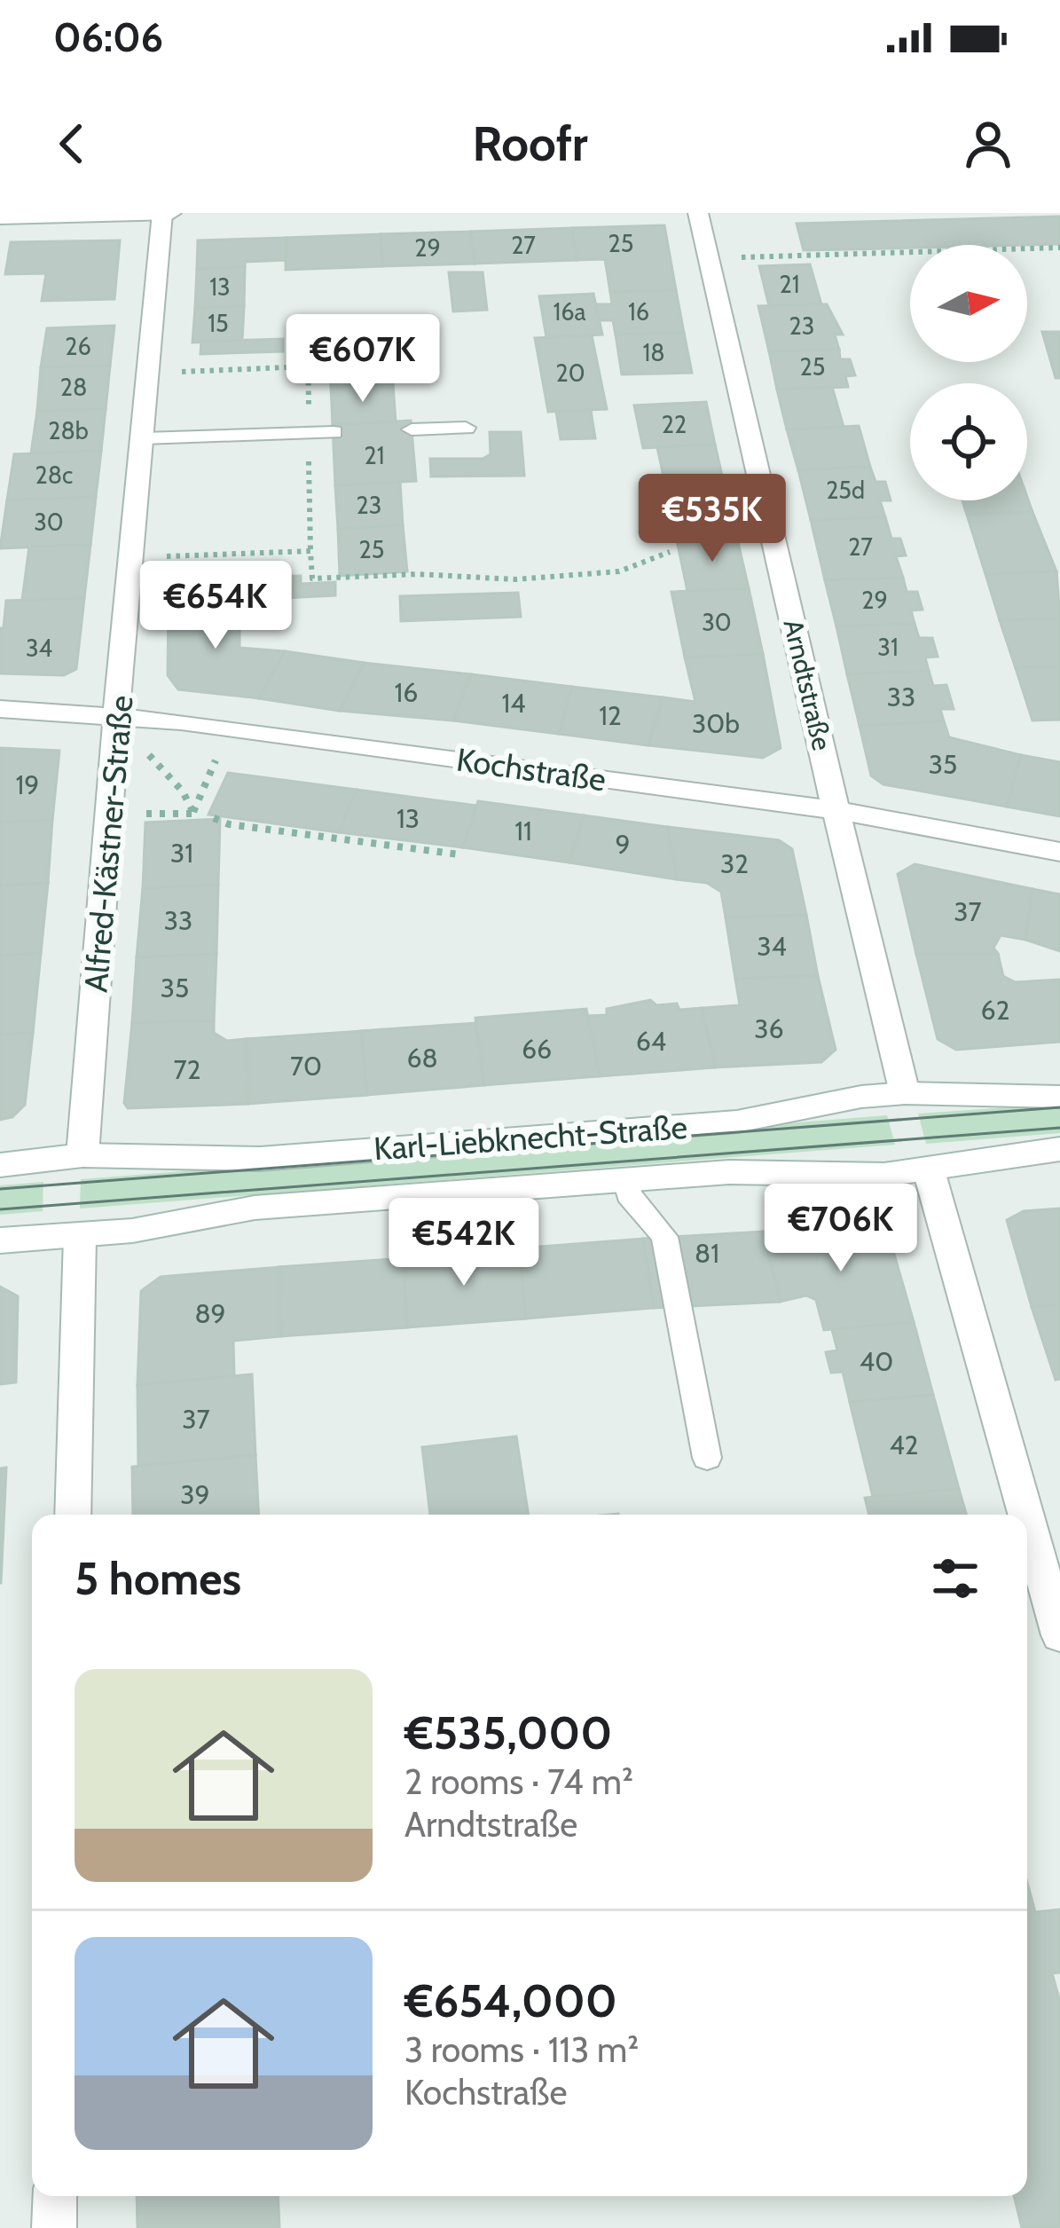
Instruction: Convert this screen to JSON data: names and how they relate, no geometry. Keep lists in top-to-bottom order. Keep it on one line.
{"streets":{"street":["Arndtstraße","Kochstraße","Alfred-Kästner-Straße","Karl-Liebknecht-Straße"]},"crossings":[["Arndtstraße","Kochstraße"],["Arndtstraße","Karl-Liebknecht-Straße"],["Kochstraße","Alfred-Kästner-Straße"],["Alfred-Kästner-Straße","Karl-Liebknecht-Straße"]],"house_numbers":["25","27","29","21","13","16a","16","15","23","26","18","25","20","28","22","28b","21","28c","25d","23","30","27","25","29","30","31","34","16","33","14","12","30b","35","19","13","11","9","31","32","37","33","34","35","62","36","64","66","68","70","72","81","89","40","37","42","39"],"north":"right","page":{"status":"06:06","header":"Roofr","price":["€607K","€535K","€654K","€706K","€542K"],"heading":"5 homes","list":[{"name":"€535,000","note":"2 rooms · 74 m² · Arndtstraße"},{"name":"€654,000","note":"3 rooms · 113 m² · Kochstraße"}]}}
